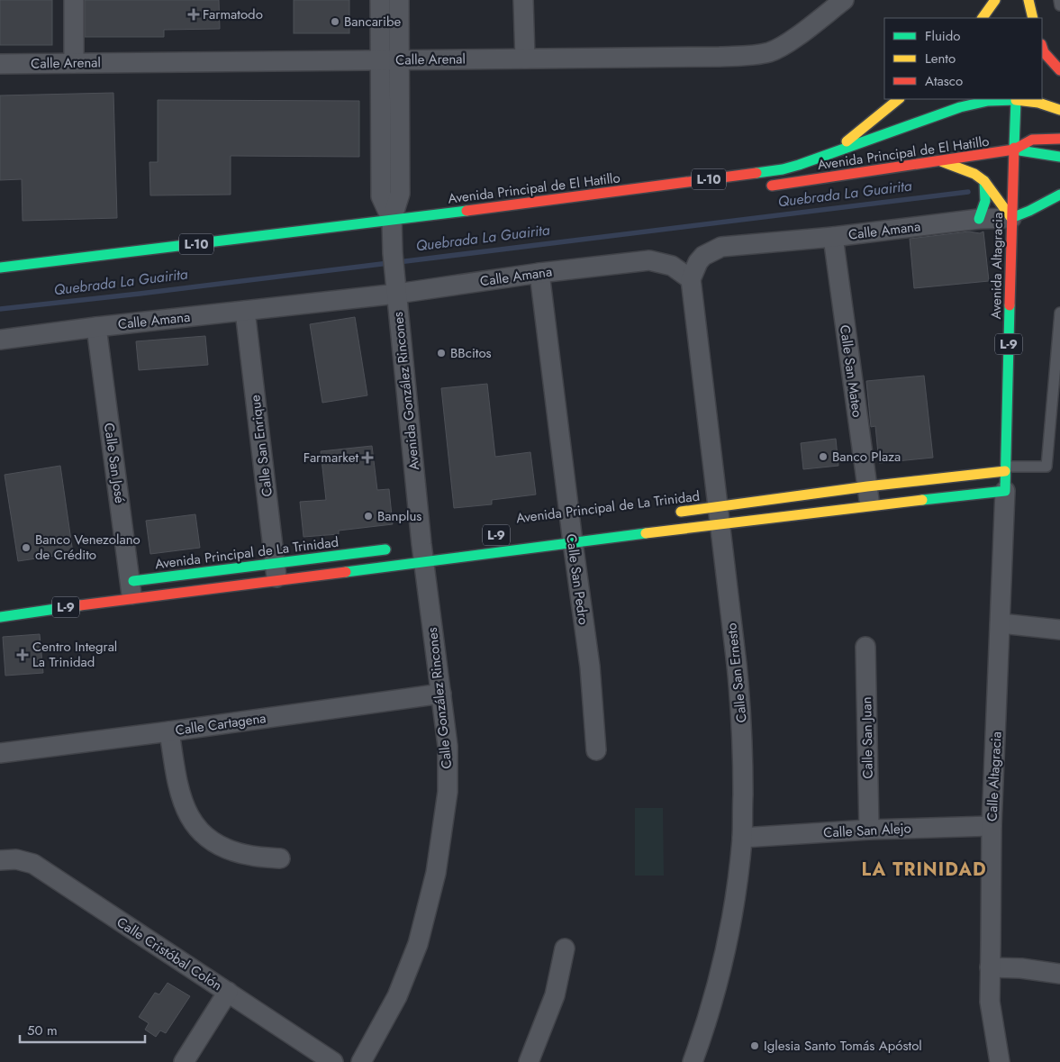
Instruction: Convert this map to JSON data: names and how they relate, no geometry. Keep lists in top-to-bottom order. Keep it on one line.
{"streets":{"main road":["Avenida Principal de El Hatillo","L-10","Avenida Altagracia","L-9","Avenida Principal de La Trinidad"],"street":["Calle Arenal","Calle Amana","Calle San Mateo","Avenida González Rincones","Calle San Enrique","Calle San José","Calle San Pedro","Calle San Ernesto","Calle González Rincones","Calle Cartagena","Calle San Juan","Calle Altagracia","Calle San Alejo","Calle Cristóbal Colón"]},"crossings":[["Calle Arenal","Avenida González Rincones"],["Avenida Principal de El Hatillo","L-10"],["Avenida Principal de El Hatillo","Avenida Altagracia"],["Avenida Principal de El Hatillo","L-9"],["Avenida Principal de El Hatillo","Avenida González Rincones"],["Calle Amana","Avenida Altagracia"],["Calle Amana","Calle San Mateo"],["Calle Amana","Avenida González Rincones"],["Calle Amana","Calle San Enrique"],["Calle Amana","Calle San José"],["Calle Amana","Calle San Pedro"],["Calle Amana","Calle San Ernesto"],["Avenida Altagracia","L-9"],["Avenida Altagracia","Avenida Principal de La Trinidad"],["Avenida Altagracia","Calle Altagracia"],["Calle San Mateo","Avenida Principal de La Trinidad"],["Avenida González Rincones","Avenida Principal de La Trinidad"],["Avenida González Rincones","Calle González Rincones"],["Calle San Enrique","Avenida Principal de La Trinidad"],["Calle San José","Avenida Principal de La Trinidad"],["Avenida Principal de La Trinidad","Calle San Pedro"],["Avenida Principal de La Trinidad","Calle San Ernesto"],["Avenida Principal de La Trinidad","Calle González Rincones"],["Avenida Principal de La Trinidad","Calle Altagracia"],["Calle San Ernesto","Calle San Alejo"],["Calle González Rincones","Calle Cartagena"],["Calle San Juan","Calle San Alejo"],["Calle Altagracia","Calle San Alejo"]],"districts":["LA TRINIDAD"],"water":["Quebrada La Guairita"],"places":{"health":["Farmatodo","Farmarket","Centro Integral La Trinidad"],"other":["Bancaribe","BBcitos","Banco Plaza","Banplus","Banco Venezolano de Crédito","Iglesia Santo Tomás Apóstol"]},"legend":["Fluido","Lento","Atasco"],"scale_bar":"50 m"}
